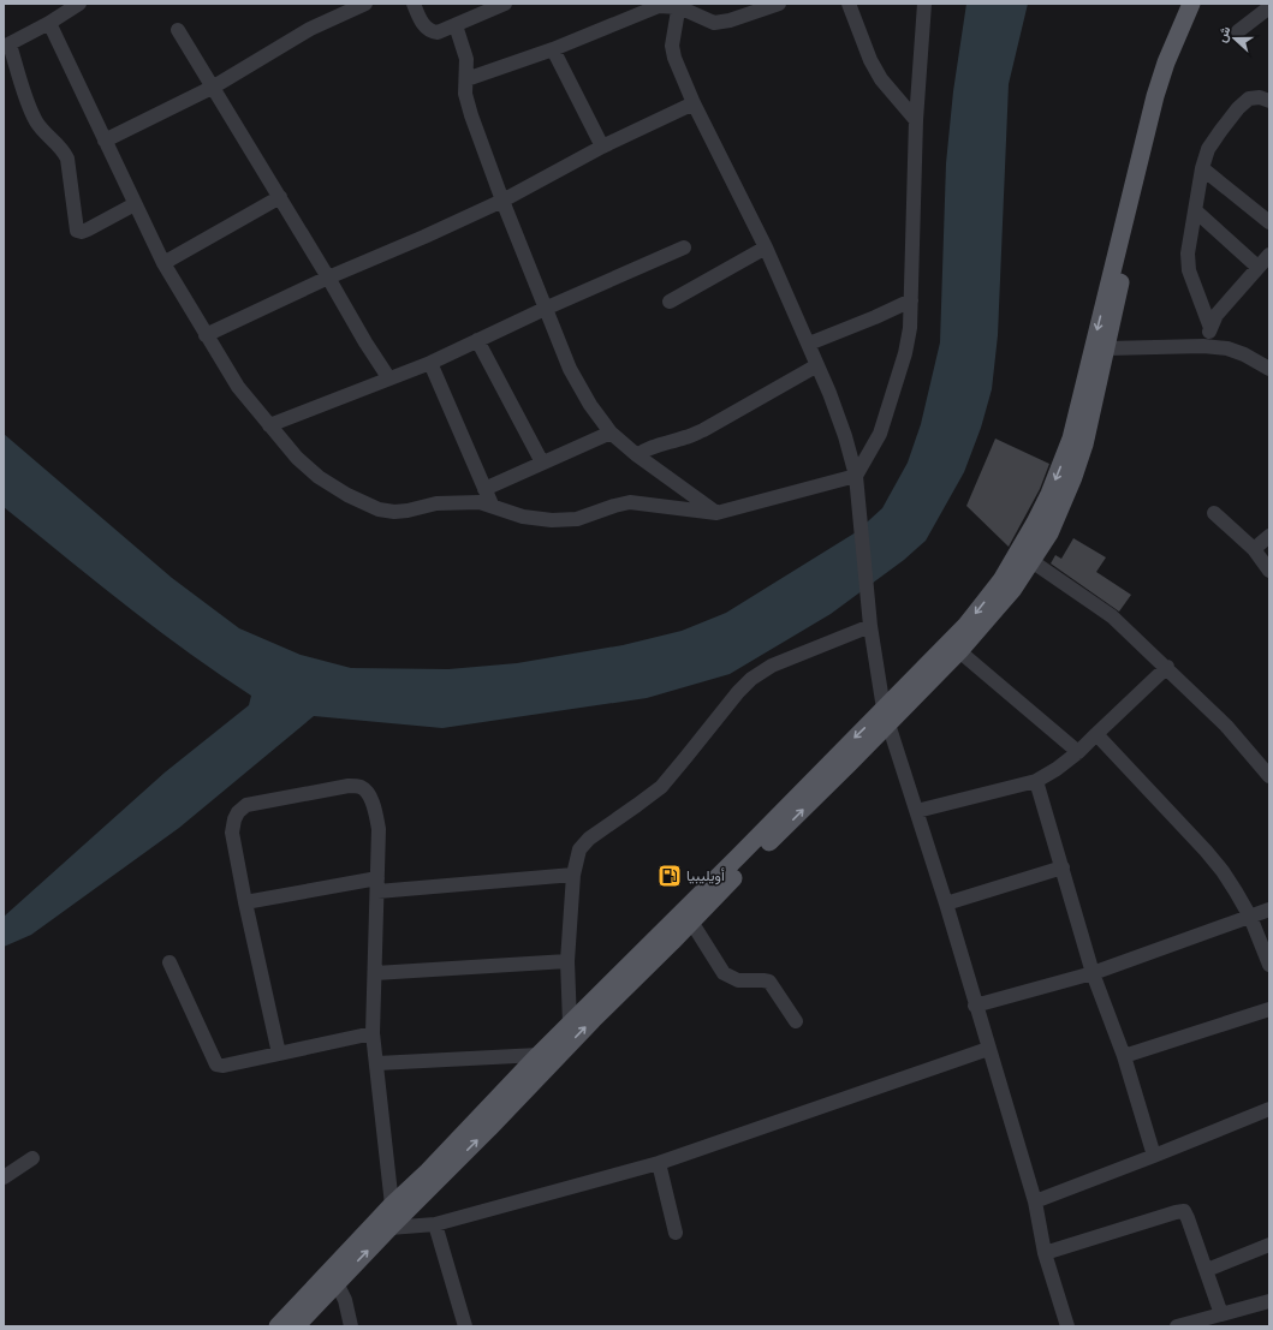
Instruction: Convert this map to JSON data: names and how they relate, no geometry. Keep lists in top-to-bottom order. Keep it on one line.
{"places":{"fuel station":["أويليبيا"]},"north":"left"}
